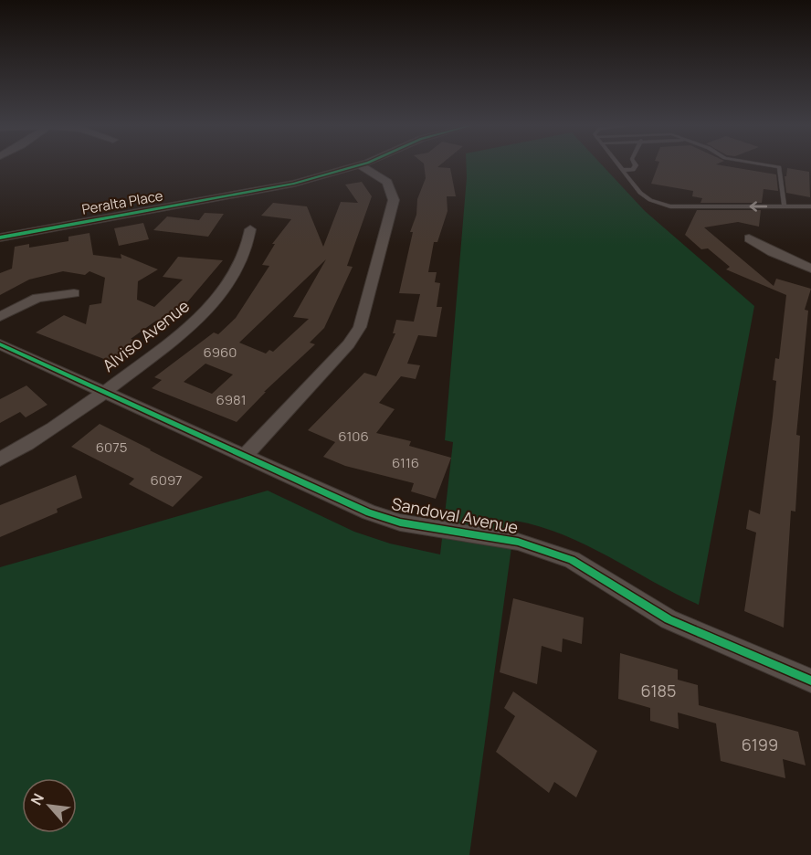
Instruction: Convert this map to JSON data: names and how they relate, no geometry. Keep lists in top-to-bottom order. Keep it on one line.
{"streets":{"street":["Peralta Place","Alviso Avenue","Sandoval Avenue"]},"crossings":[["Alviso Avenue","Sandoval Avenue"]],"house_numbers":["6960","6981","6106","6075","6116","6097","6185","6199"],"north":"top left"}
